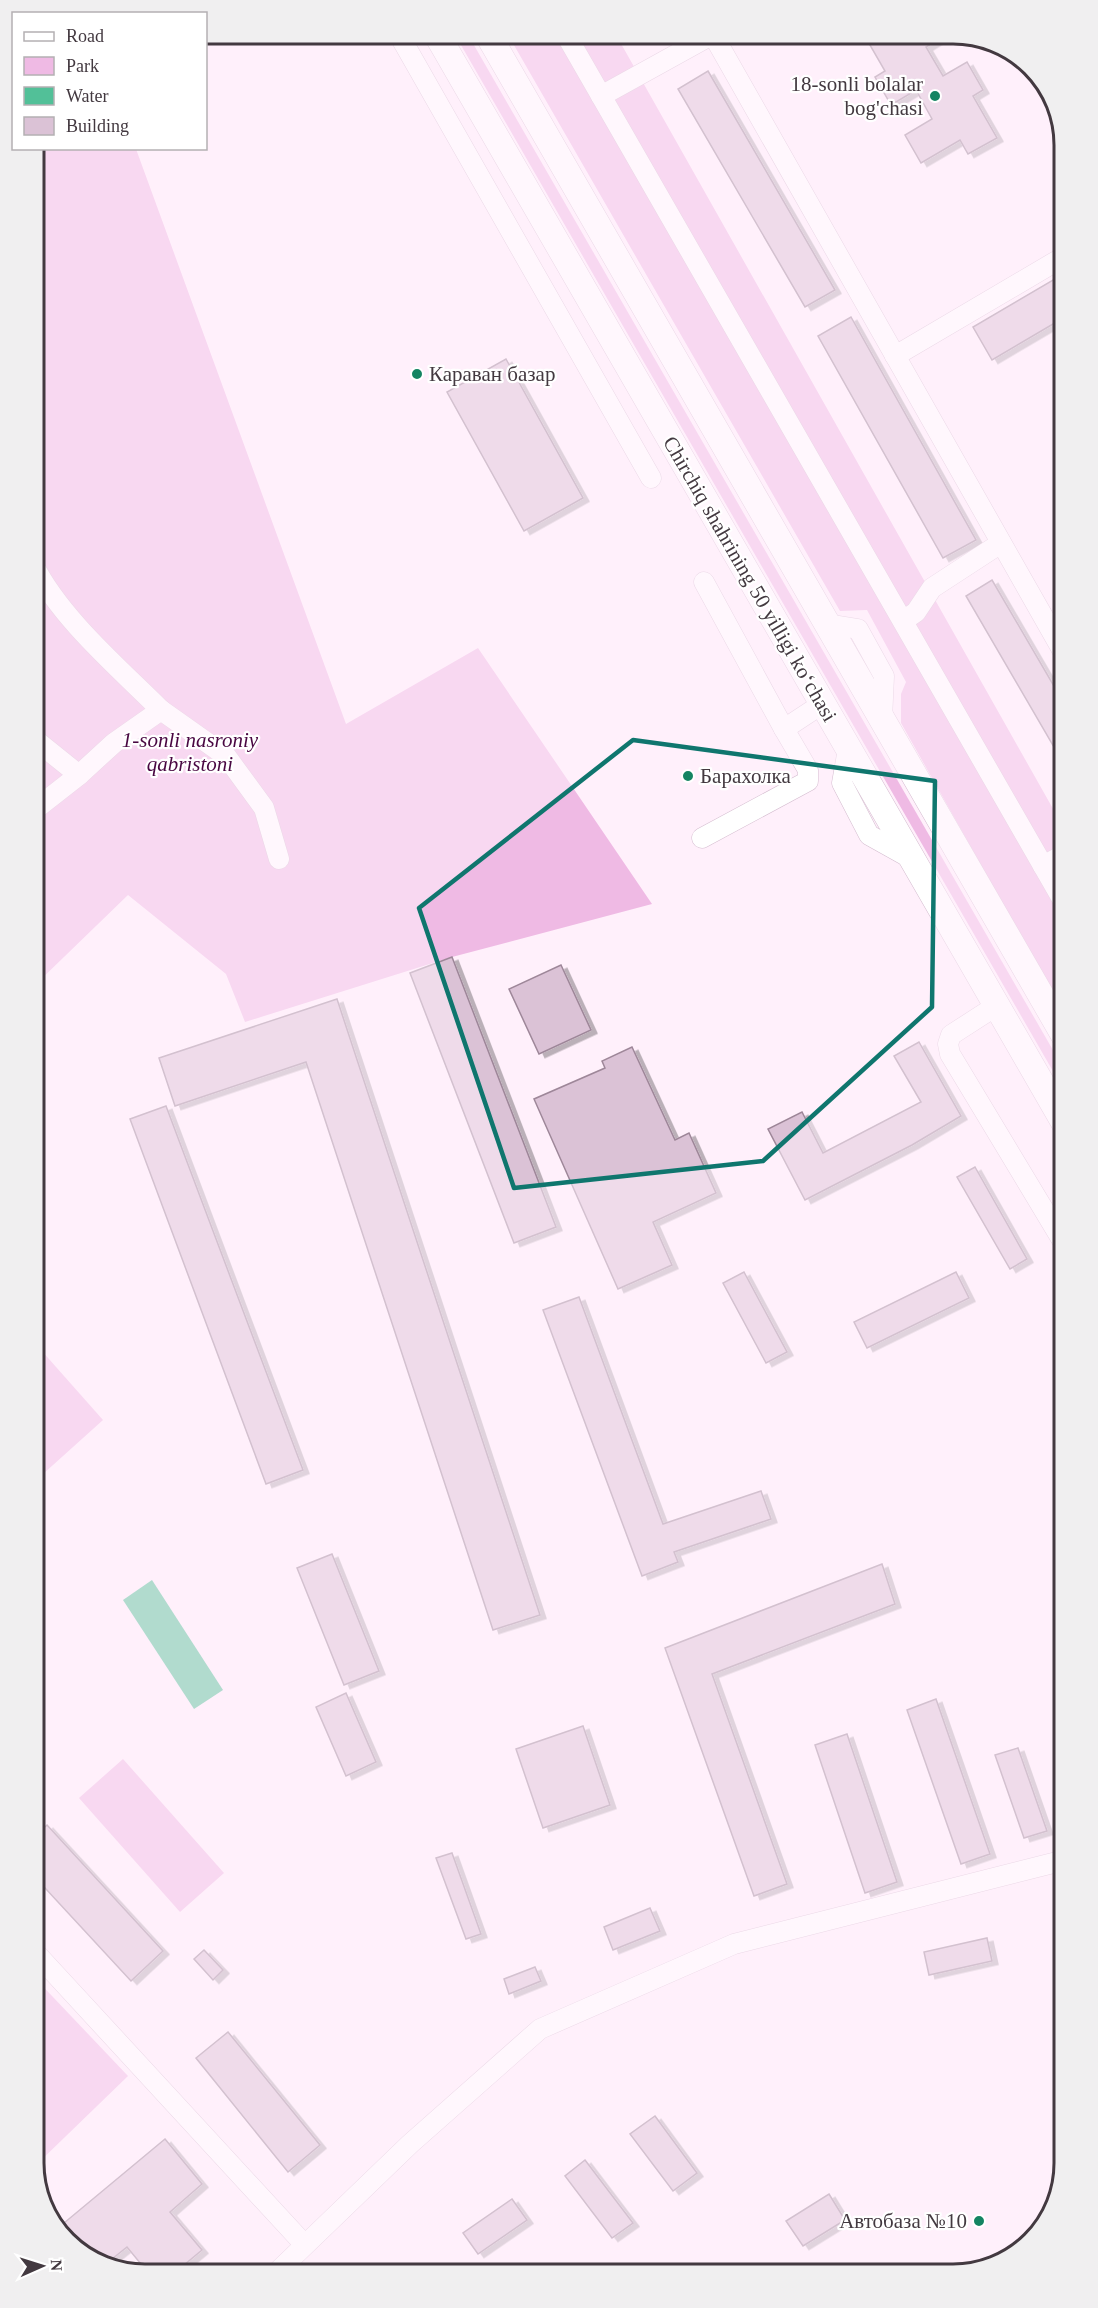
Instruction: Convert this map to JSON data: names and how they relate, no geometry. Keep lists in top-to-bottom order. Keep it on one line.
{"streets":{"main road":["Chirchiq shahrining 50 yilligi koʻchasi"]},"parks":["1-sonli nasroniy qabristoni"],"places":["18-sonli bolalar bog'chasi","Караван базар","Барахолка","Автобаза №10"],"legend":["Road","Park","Water","Building"],"north":"right"}
